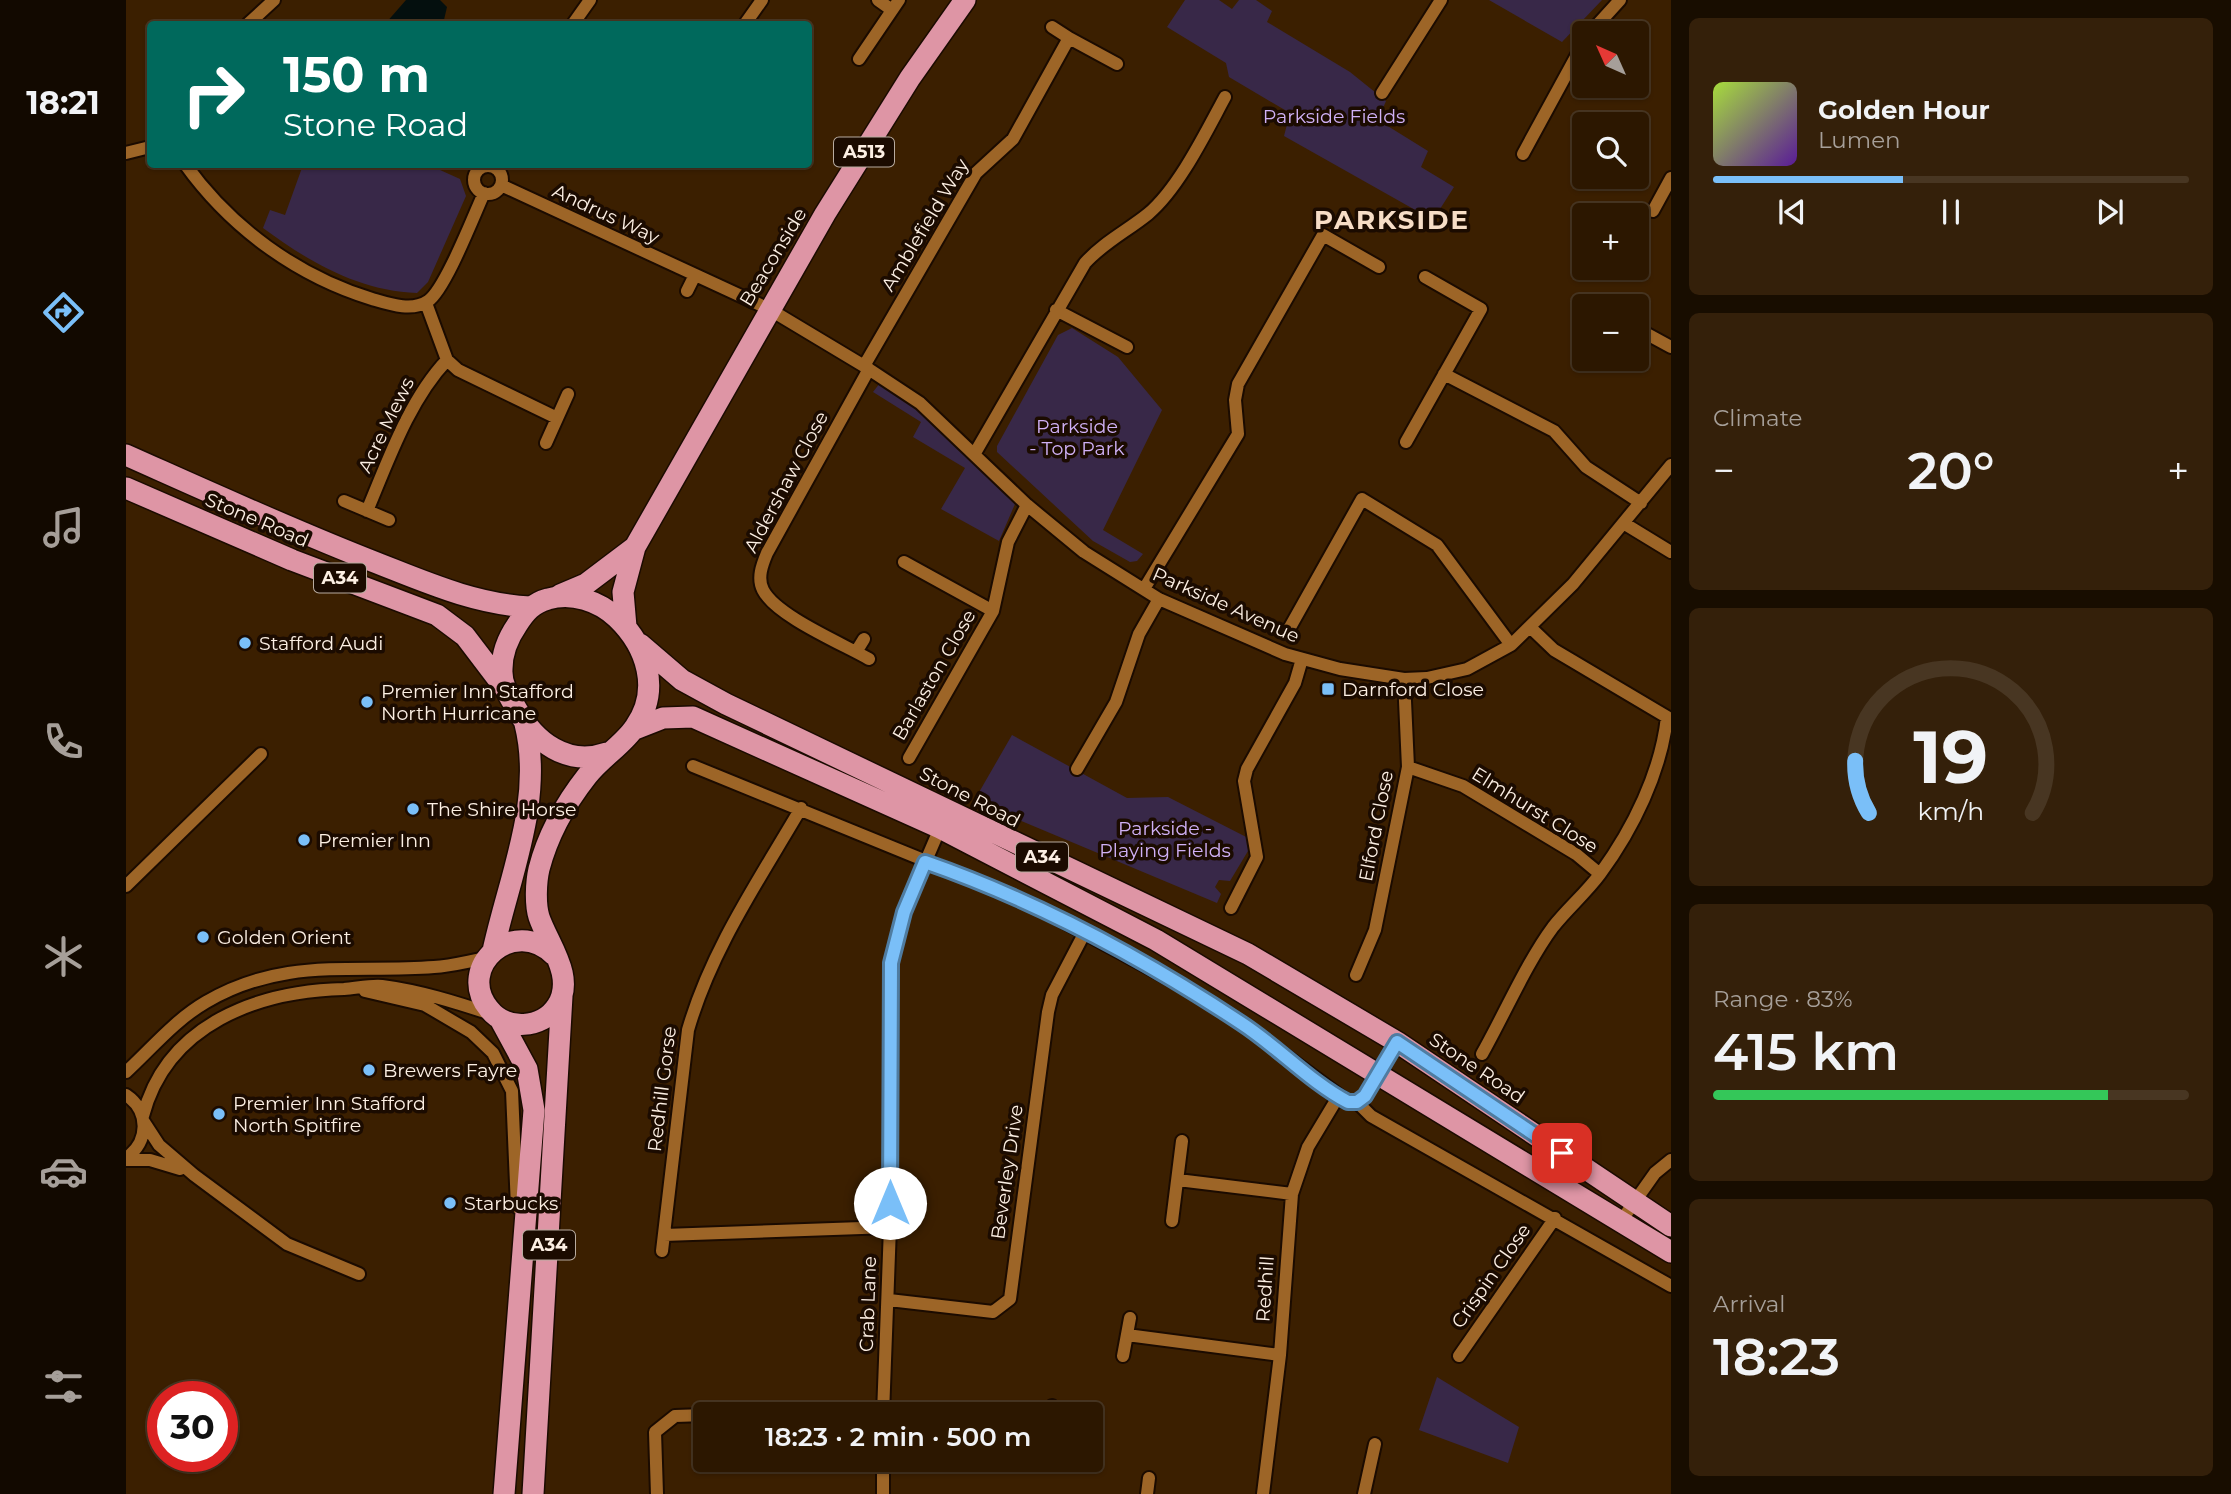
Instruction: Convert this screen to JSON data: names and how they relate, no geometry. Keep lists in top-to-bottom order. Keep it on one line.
{"streets":{"highway":["A513","Beaconside","Stone Road","A34"],"street":["Andrus Way","Amblefield Way","Acre Mews","Aldershaw Close","Parkside Avenue","Barlaston Close","Elmhurst Close","Elford Close","Redhill Gorse","Beverley Drive","Crispin Close","Redhill","Crab Lane"]},"crossings":[["Andrus Way","Beaconside"],["Andrus Way","Parkside Avenue"],["Amblefield Way","Aldershaw Close"],["Amblefield Way","Parkside Avenue"],["Beaconside","Stone Road"],["Beaconside","A34"],["Beaconside","Parkside Avenue"],["Aldershaw Close","Parkside Avenue"],["Stone Road","A34"],["A34","Crab Lane"],["Parkside Avenue","Barlaston Close"],["Parkside Avenue","Elford Close"],["Elmhurst Close","Elford Close"],["Beverley Drive","Crab Lane"]],"districts":["PARKSIDE"],"parks":["Parkside Fields","Parkside - Top Park","Parkside - Playing Fields"],"places":{"other":["Stafford Audi","Premier Inn Stafford North Hurricane","The Shire Horse","Premier Inn","Golden Orient","Brewers Fayre","Premier Inn Stafford North Spitfire","Starbucks"],"transit":["Darnford Close"]},"north":"top left","page":{"tabs":"18:21","map_buttons":["+","−"],"turn":["150 m","Stone Road"],"song":["Golden Hour","Lumen"],"tile":["Climate",["Range · 83%","415 km"],["Arrival","18:23"]],"heat":["−","20°","+"],"limit":"30","trip":"18:23 · 2 min · 500 m","gauge":["19","km/h"]}}
